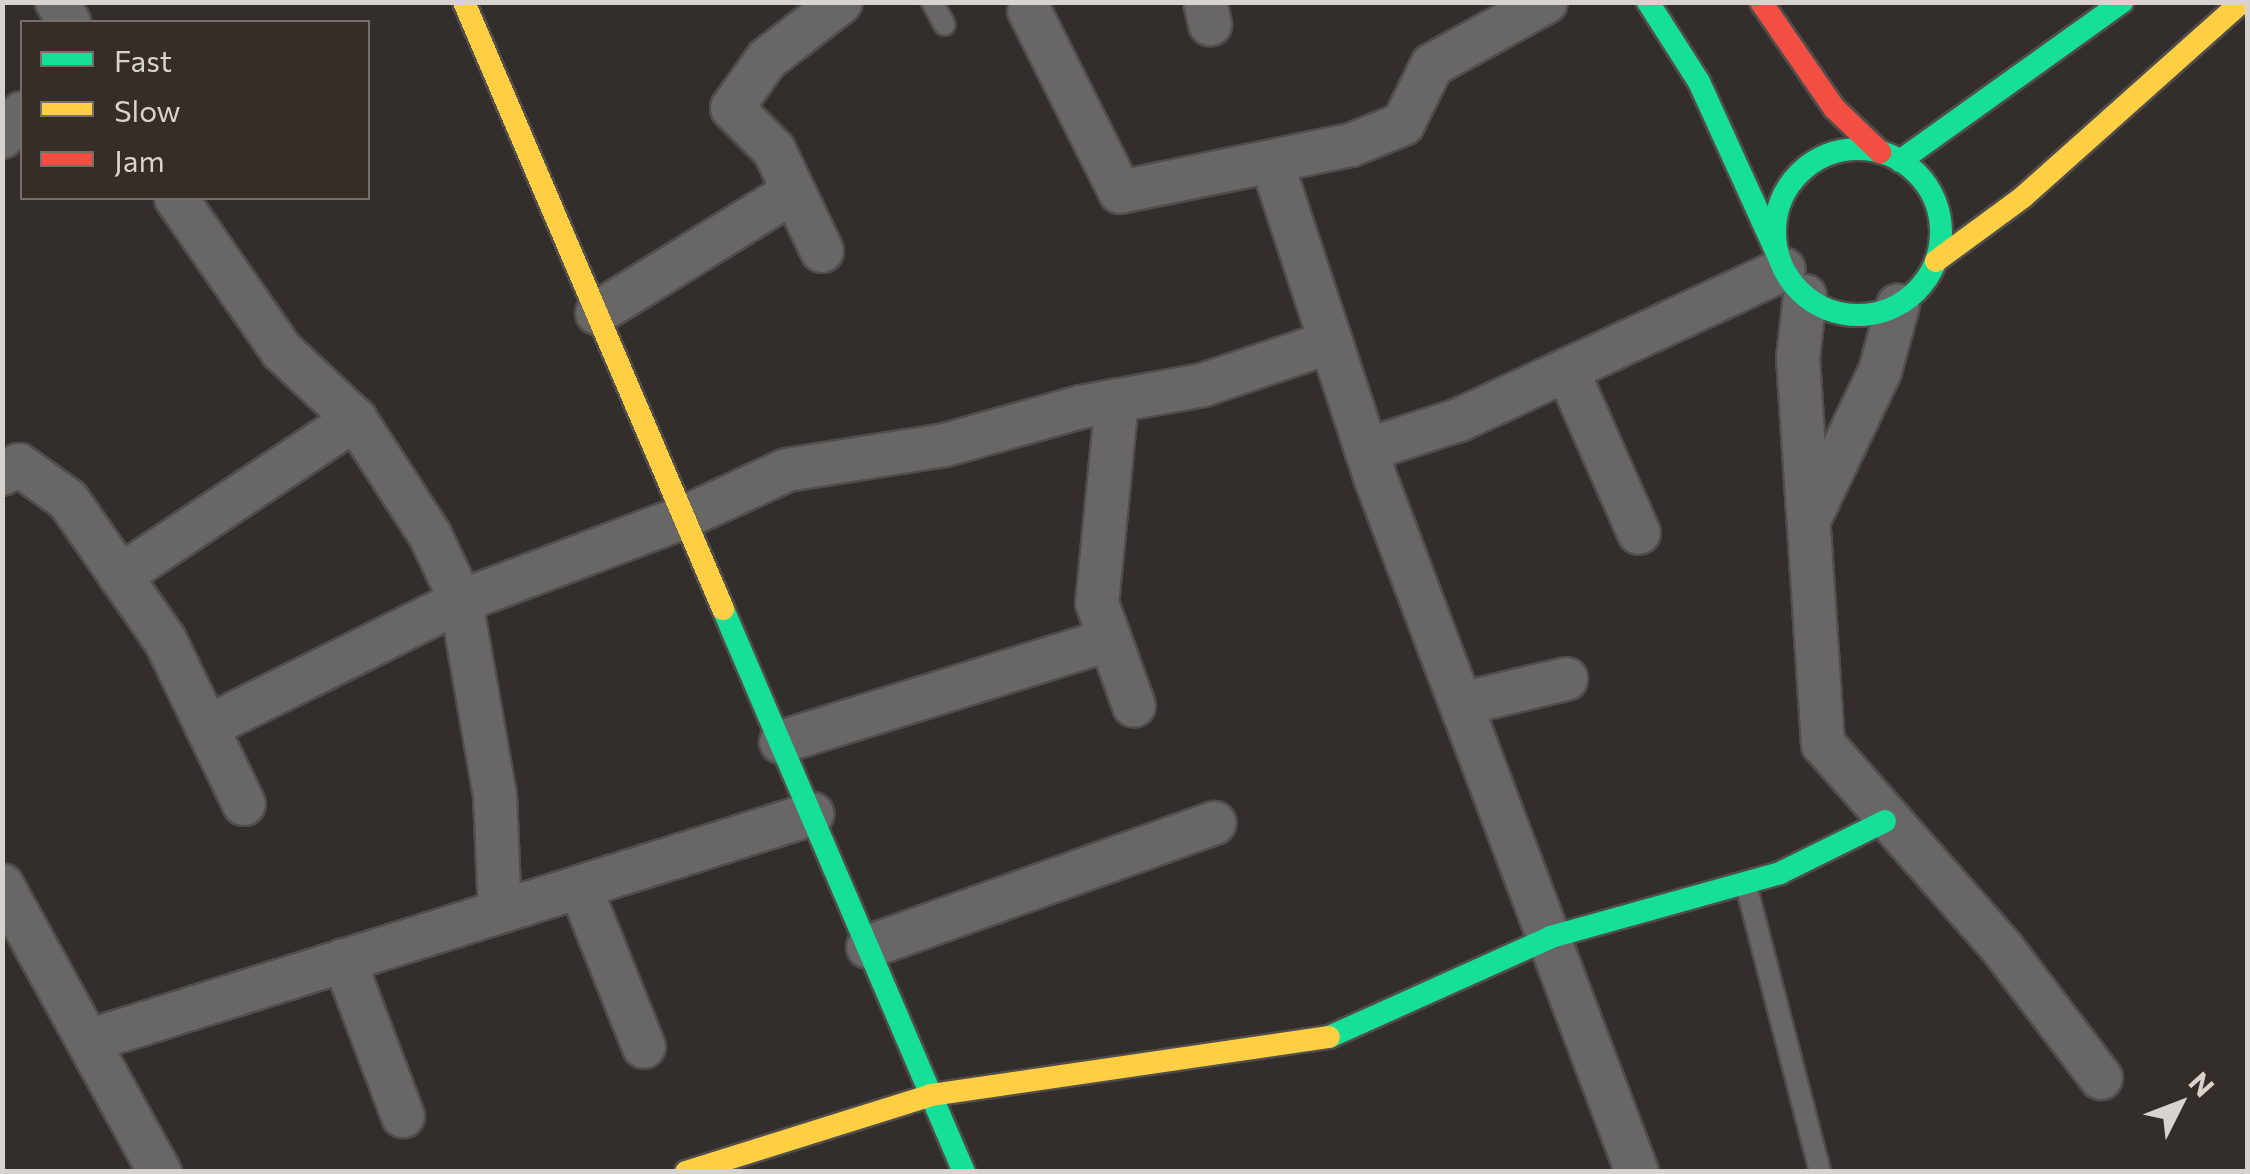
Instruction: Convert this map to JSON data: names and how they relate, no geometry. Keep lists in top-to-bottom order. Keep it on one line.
{"legend":["Fast","Slow","Jam"],"north":"top right"}
